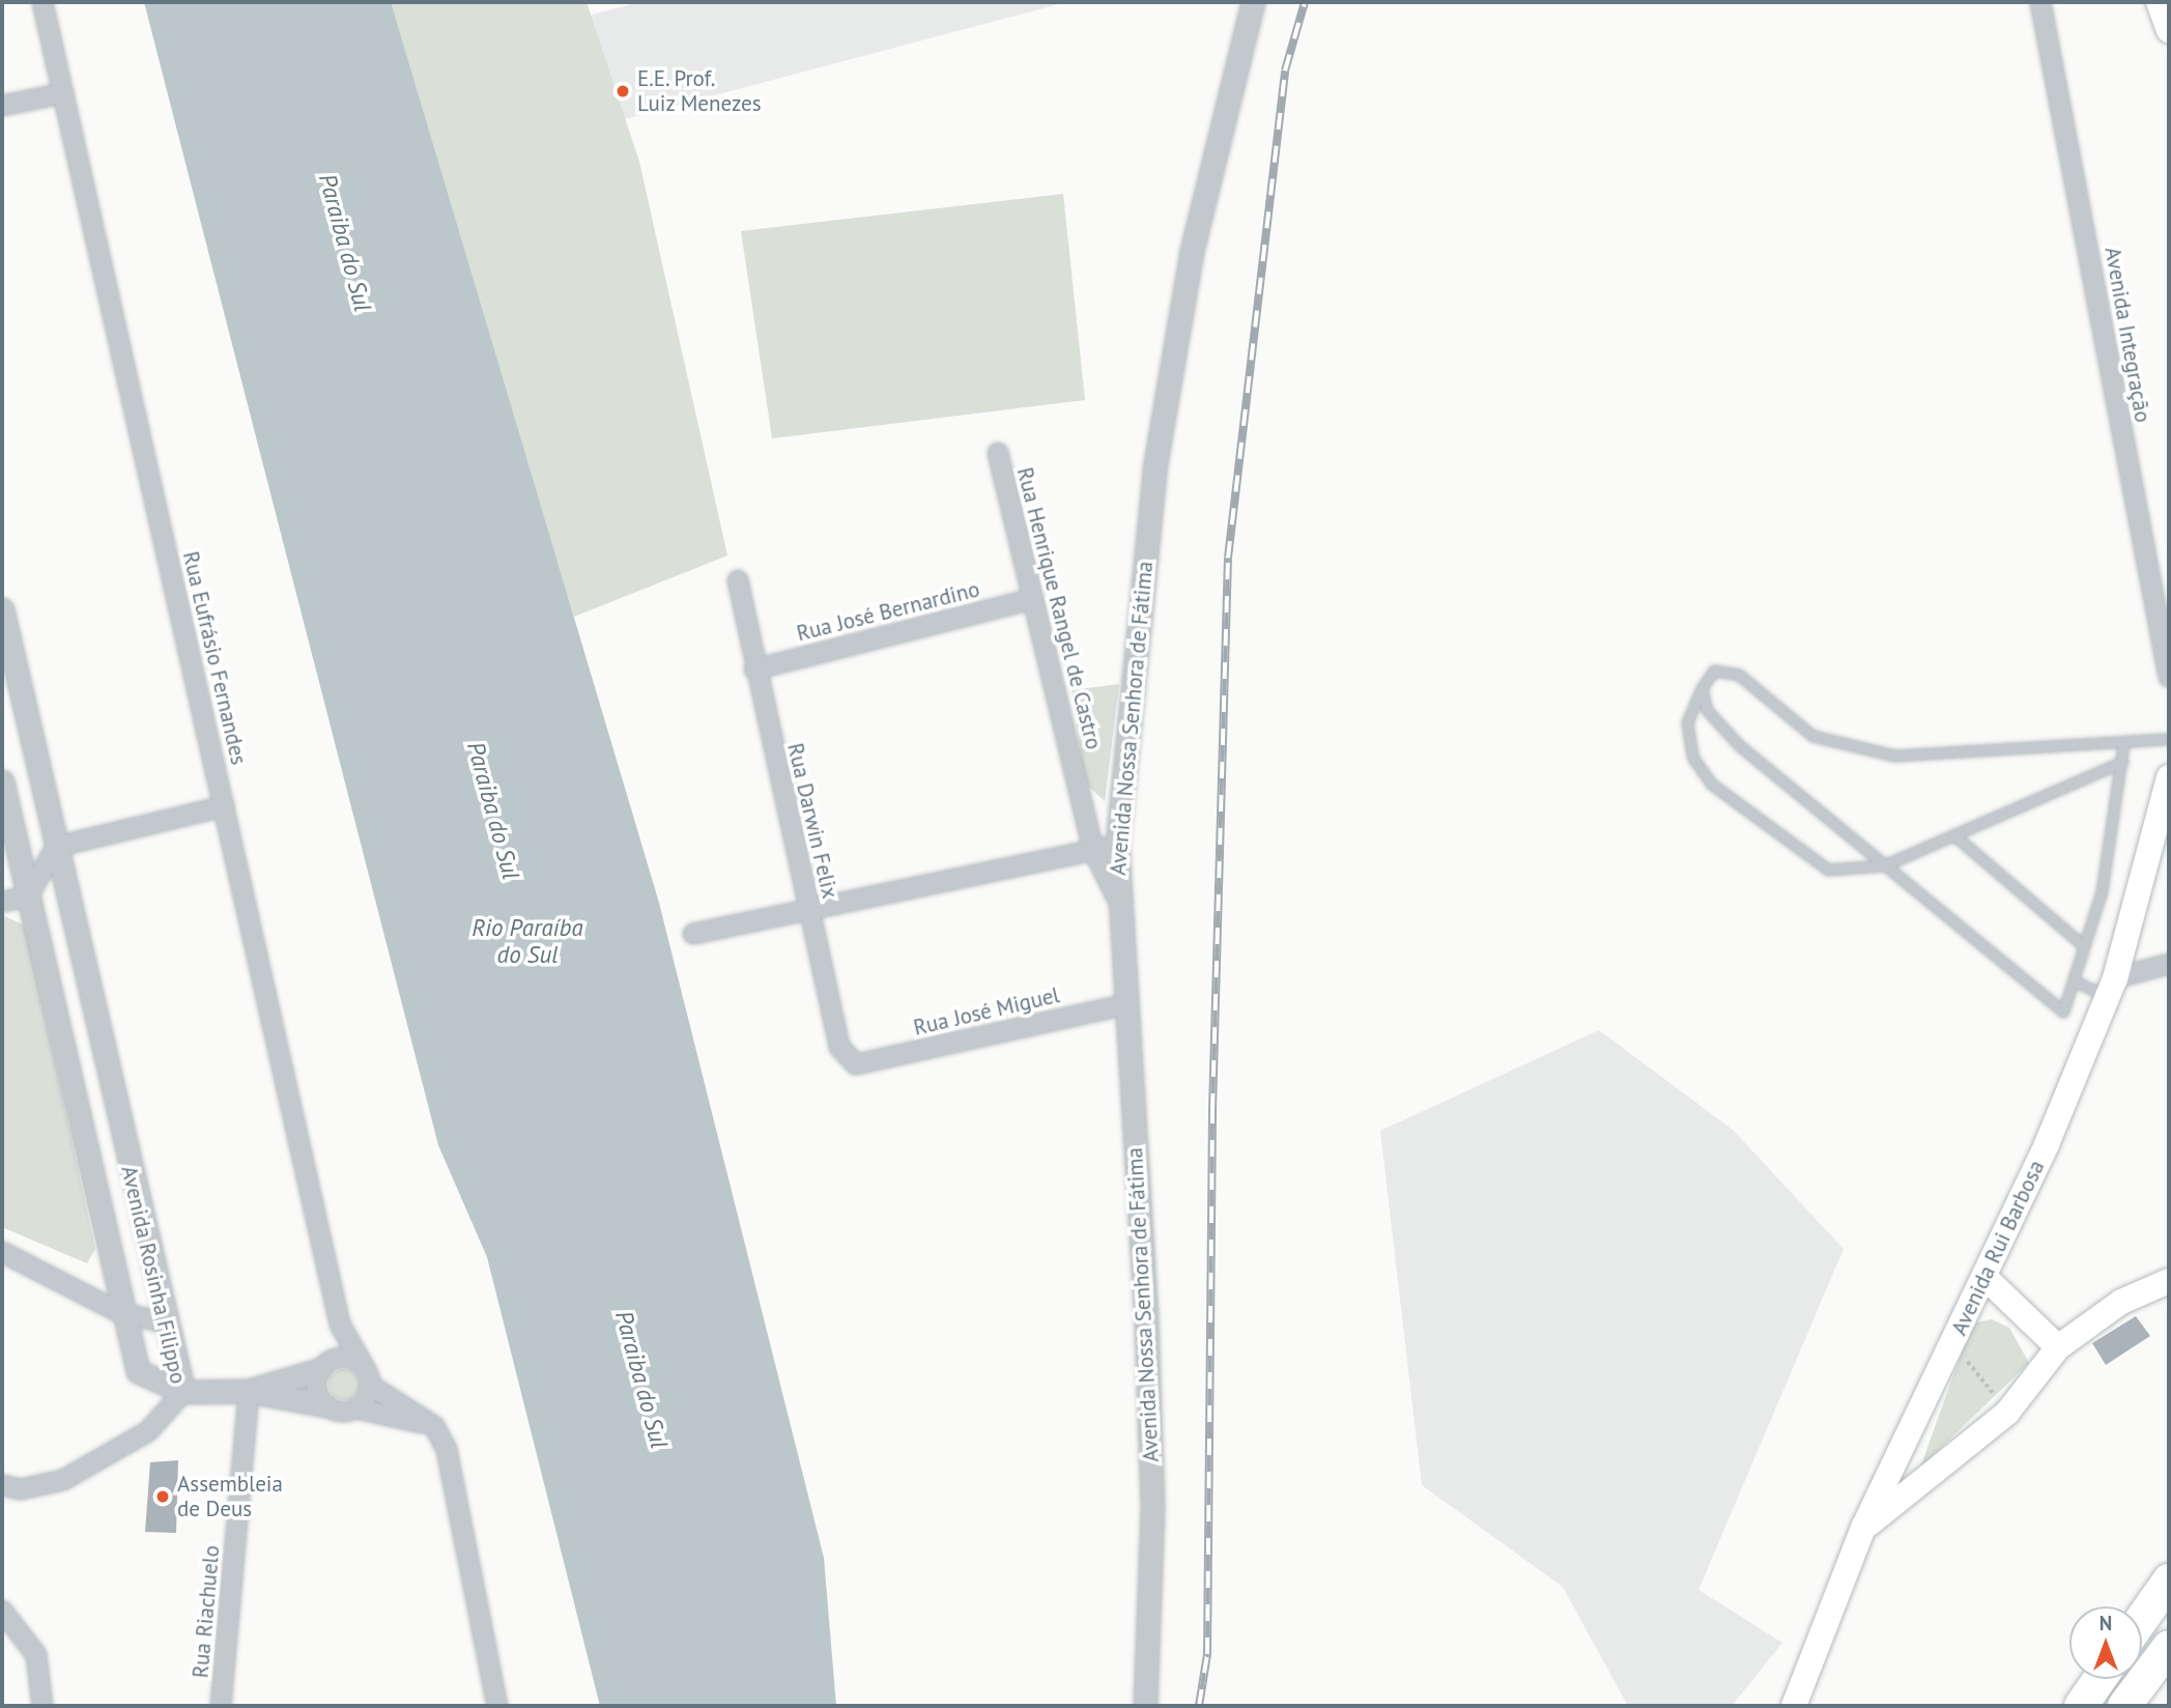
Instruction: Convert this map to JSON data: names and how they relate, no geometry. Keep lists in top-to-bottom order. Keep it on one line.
{"streets":{"main road":["Avenida Rui Barbosa"],"street":["Avenida Integração","Rua Henrique Rangel de Castro","Rua José Bernardino","Rua Eufrásio Fernandes","Avenida Nossa Senhora de Fátima","Rua Darwin Felix","Rua José Miguel","Avenida Rosinha Filippo","Rua Riachuelo"]},"crossings":[["Rua Henrique Rangel de Castro","Rua José Bernardino"],["Rua Henrique Rangel de Castro","Avenida Nossa Senhora de Fátima"],["Rua José Bernardino","Rua Darwin Felix"],["Avenida Nossa Senhora de Fátima","Rua José Miguel"],["Rua Darwin Felix","Rua José Miguel"]],"water":["Paraiba do Sul","Rio Paraíba do Sul"],"places":["E.E. Prof. Luiz Menezes","Assembleia de Deus"],"north":"top"}
